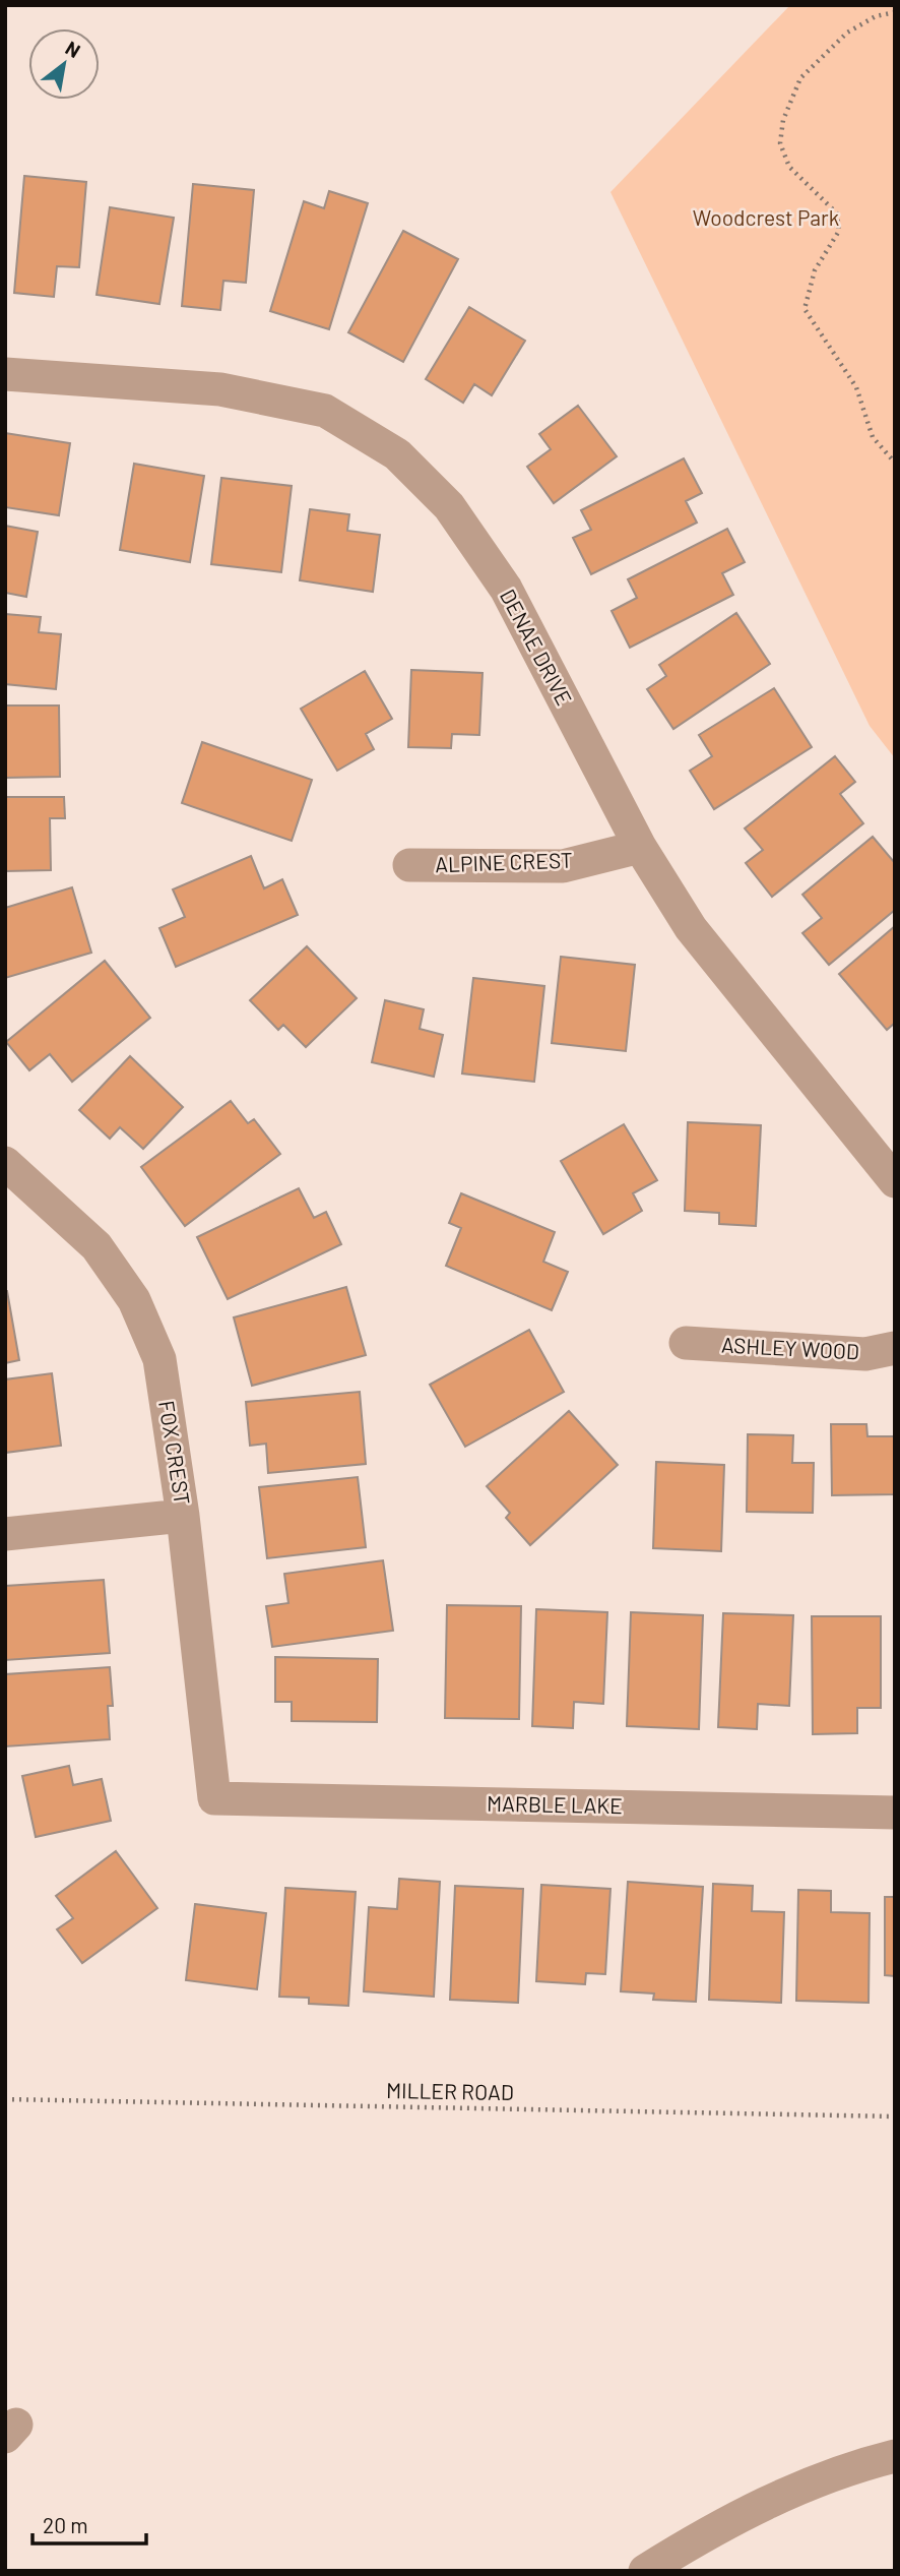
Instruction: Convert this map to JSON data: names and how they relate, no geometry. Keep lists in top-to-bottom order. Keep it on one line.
{"streets":{"street":["DENAE DRIVE","ALPINE CREST","ASHLEY WOOD","FOX CREST","MARBLE LAKE"],"path":["MILLER ROAD"]},"crossings":[["DENAE DRIVE","ALPINE CREST"],["FOX CREST","MARBLE LAKE"]],"parks":["Woodcrest Park"],"scale_bar":"20 m","north":"top right"}
